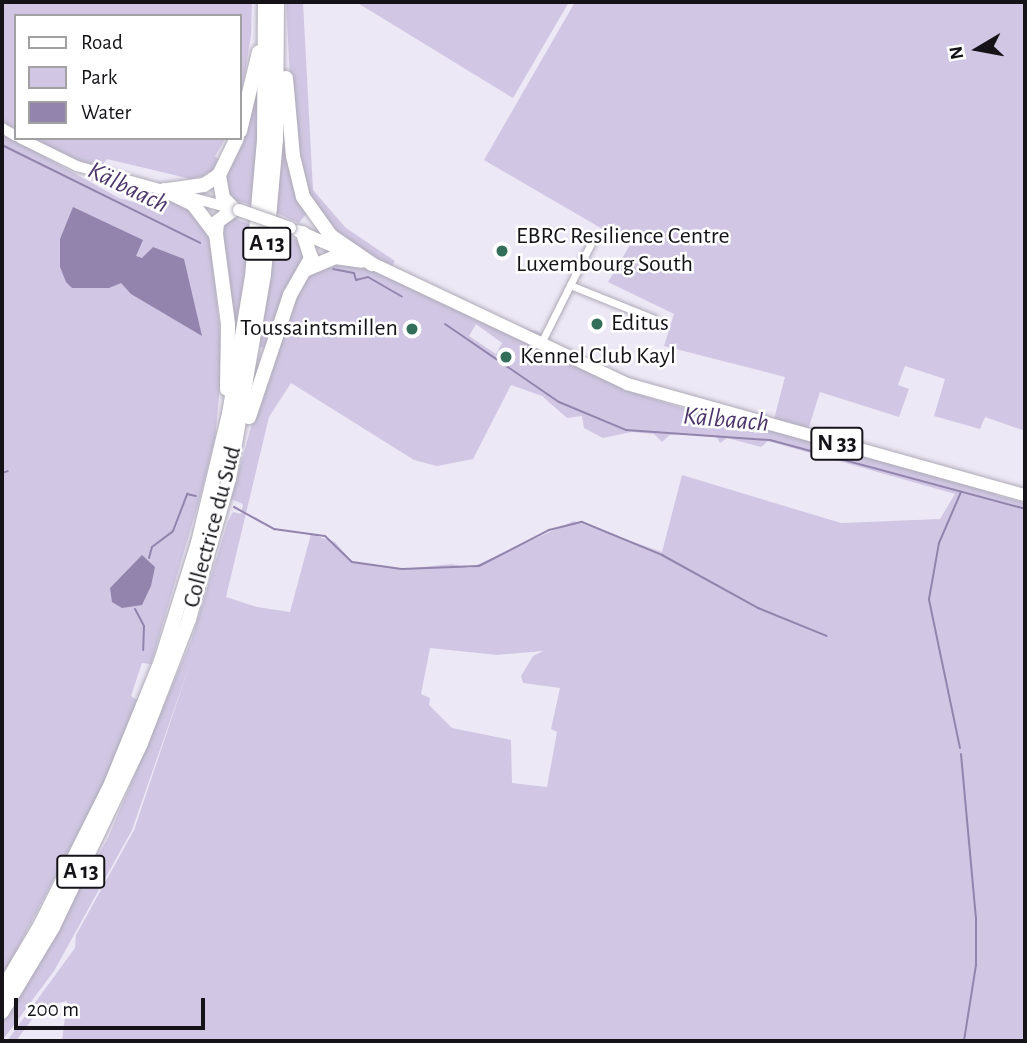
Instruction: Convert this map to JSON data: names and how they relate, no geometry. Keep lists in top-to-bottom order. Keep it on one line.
{"streets":{"highway":["A 13","Collectrice du Sud"],"main road":["N 33"]},"crossings":[["A 13","N 33"],["A 13","Collectrice du Sud"]],"water":["Kälbaach"],"places":["EBRC Resilience Centre Luxembourg South","Editus","Toussaintsmillen","Kennel Club Kayl"],"legend":["Road","Park","Water"],"scale_bar":"200 m","north":"left"}
